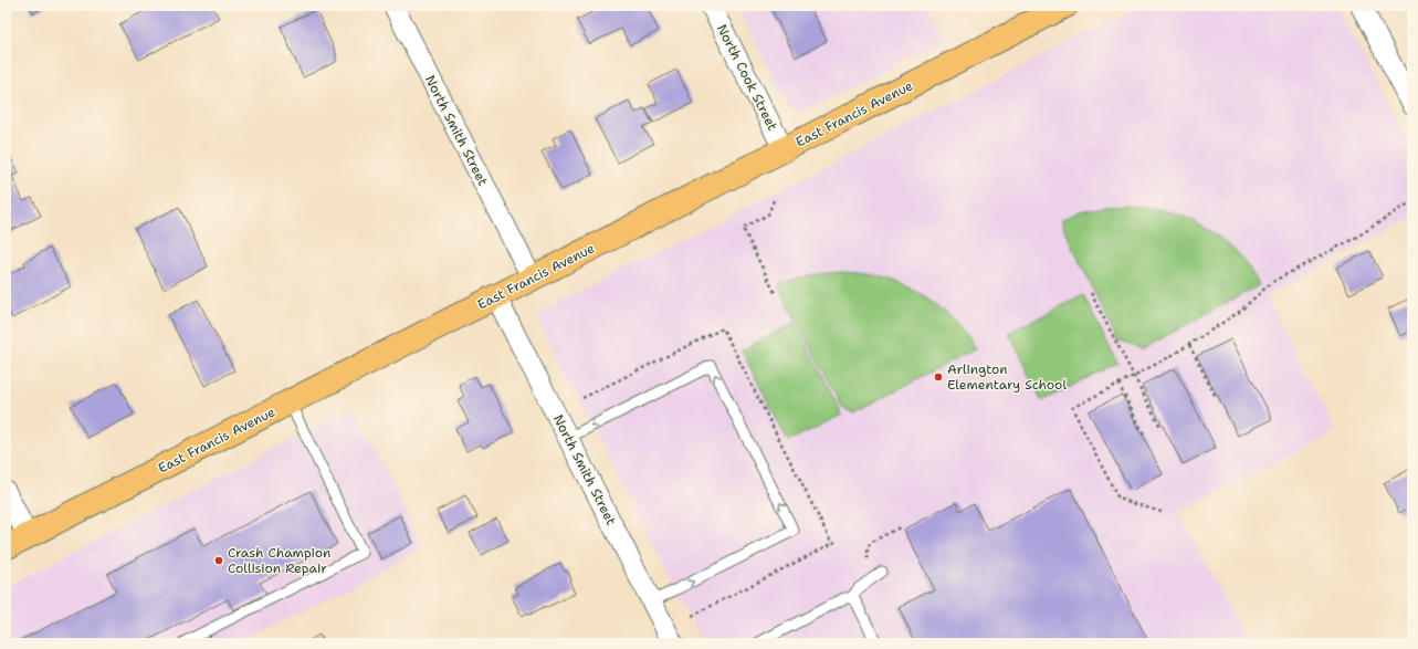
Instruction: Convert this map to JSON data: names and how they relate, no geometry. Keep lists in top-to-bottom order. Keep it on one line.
{"streets":{"main road":["East Francis Avenue"],"street":["North Cook Street","North Smith Street"]},"crossings":[["North Cook Street","East Francis Avenue"],["East Francis Avenue","North Smith Street"]],"places":["Arlington Elementary School","Crash Champion Collision Repair"]}
